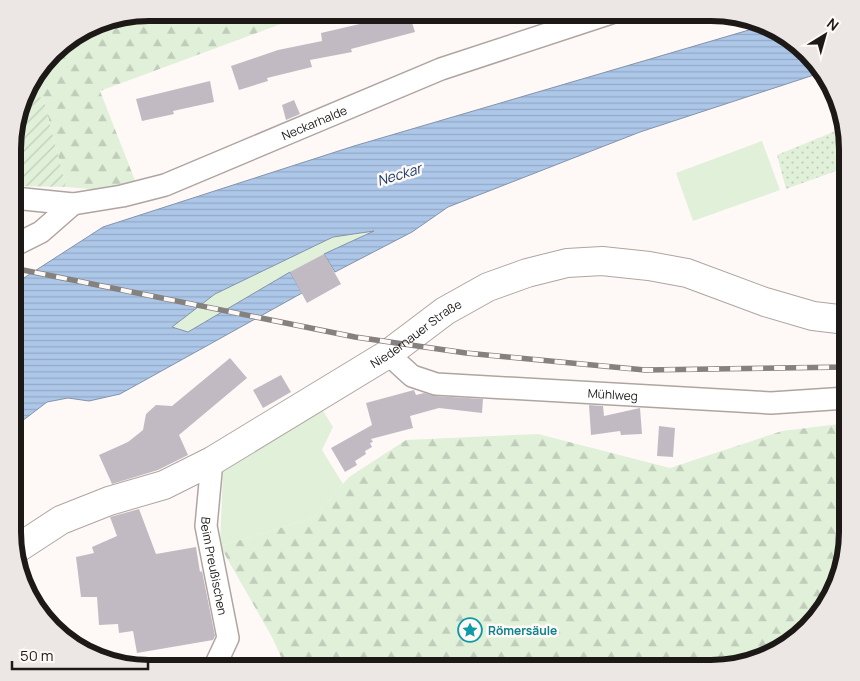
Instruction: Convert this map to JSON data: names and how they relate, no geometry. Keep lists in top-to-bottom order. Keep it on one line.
{"streets":{"main road":["Niedernauer Straße"],"street":["Neckarhalde","Mühlweg","Beim Preußischen"]},"crossings":[["Niedernauer Straße","Mühlweg"],["Niedernauer Straße","Beim Preußischen"]],"water":["Neckar"],"places":{"place":["Römersäule"]},"scale_bar":"50 m","north":"top right"}
